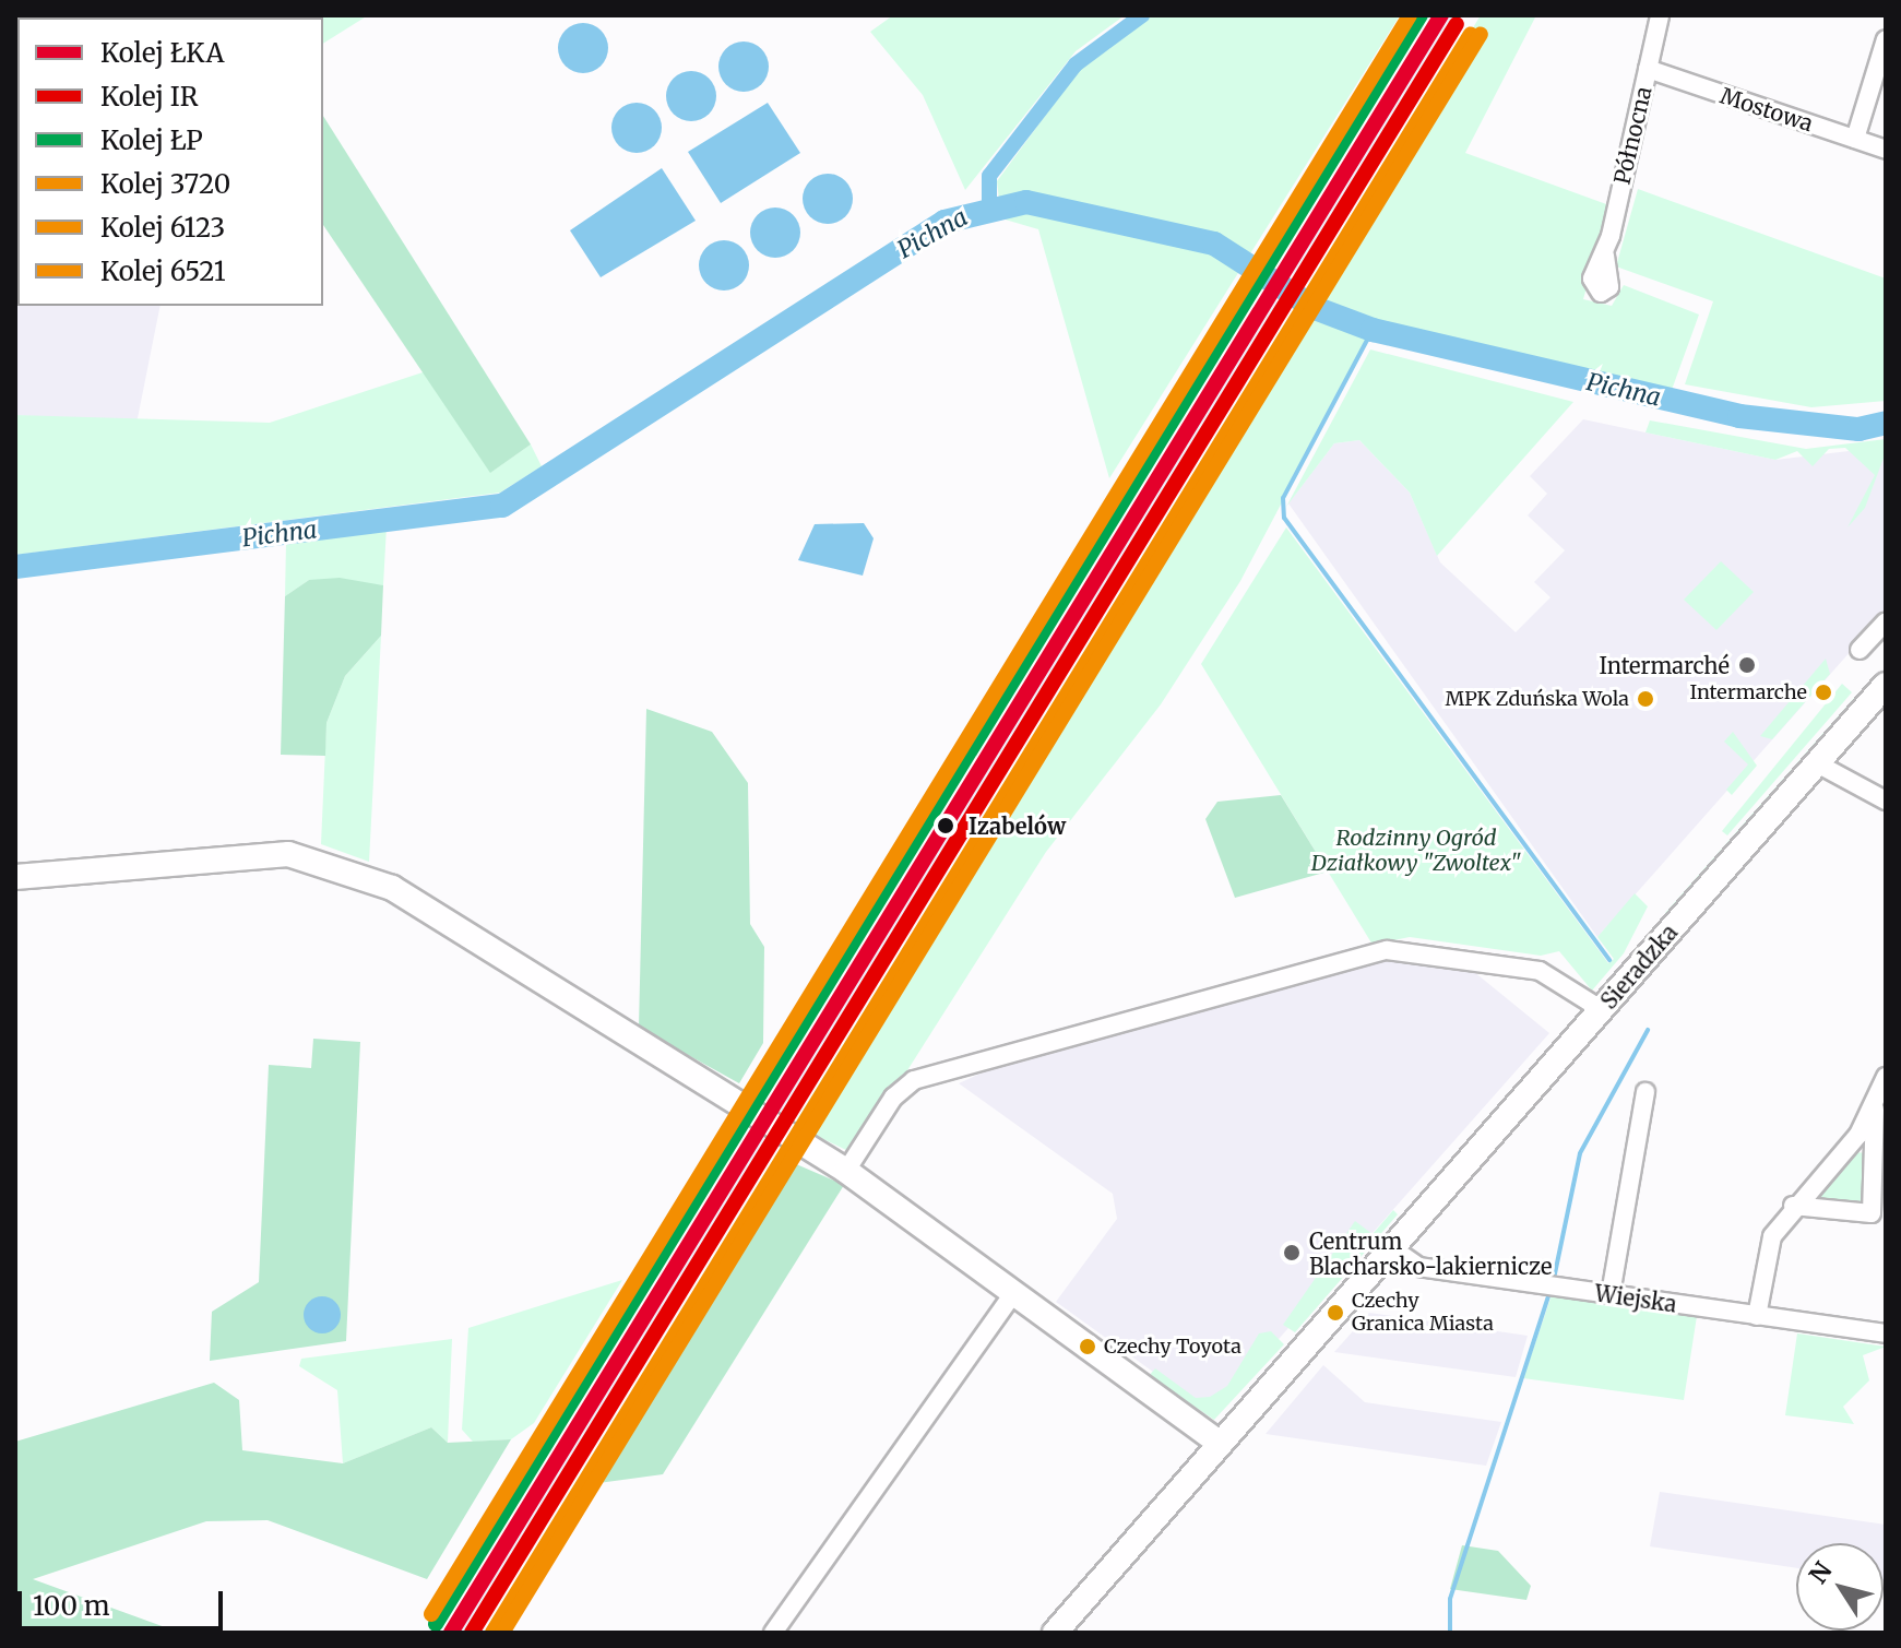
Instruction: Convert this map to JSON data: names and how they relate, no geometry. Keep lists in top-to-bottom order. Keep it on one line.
{"streets":{"street":["Mostowa","Północna","Sieradzka","Wiejska"]},"crossings":[["Mostowa","Północna"],["Sieradzka","Wiejska"]],"water":["Pichna"],"parks":["Rodzinny Ogród Działkowy \"Zwoltex\""],"places":["Intermarché","Intermarche","MPK Zduńska Wola","Izabelów","Centrum Blacharsko-lakiernicze","Czechy Granica Miasta","Czechy Toyota"],"lines":["rail line ŁKA","rail line ŁP","rail line 6521","rail line IR","rail line 3720","rail line 6123"],"legend":["Kolej ŁKA","Kolej IR","Kolej ŁP","Kolej 3720","Kolej 6123","Kolej 6521"],"scale_bar":"100 m","north":"top left"}
